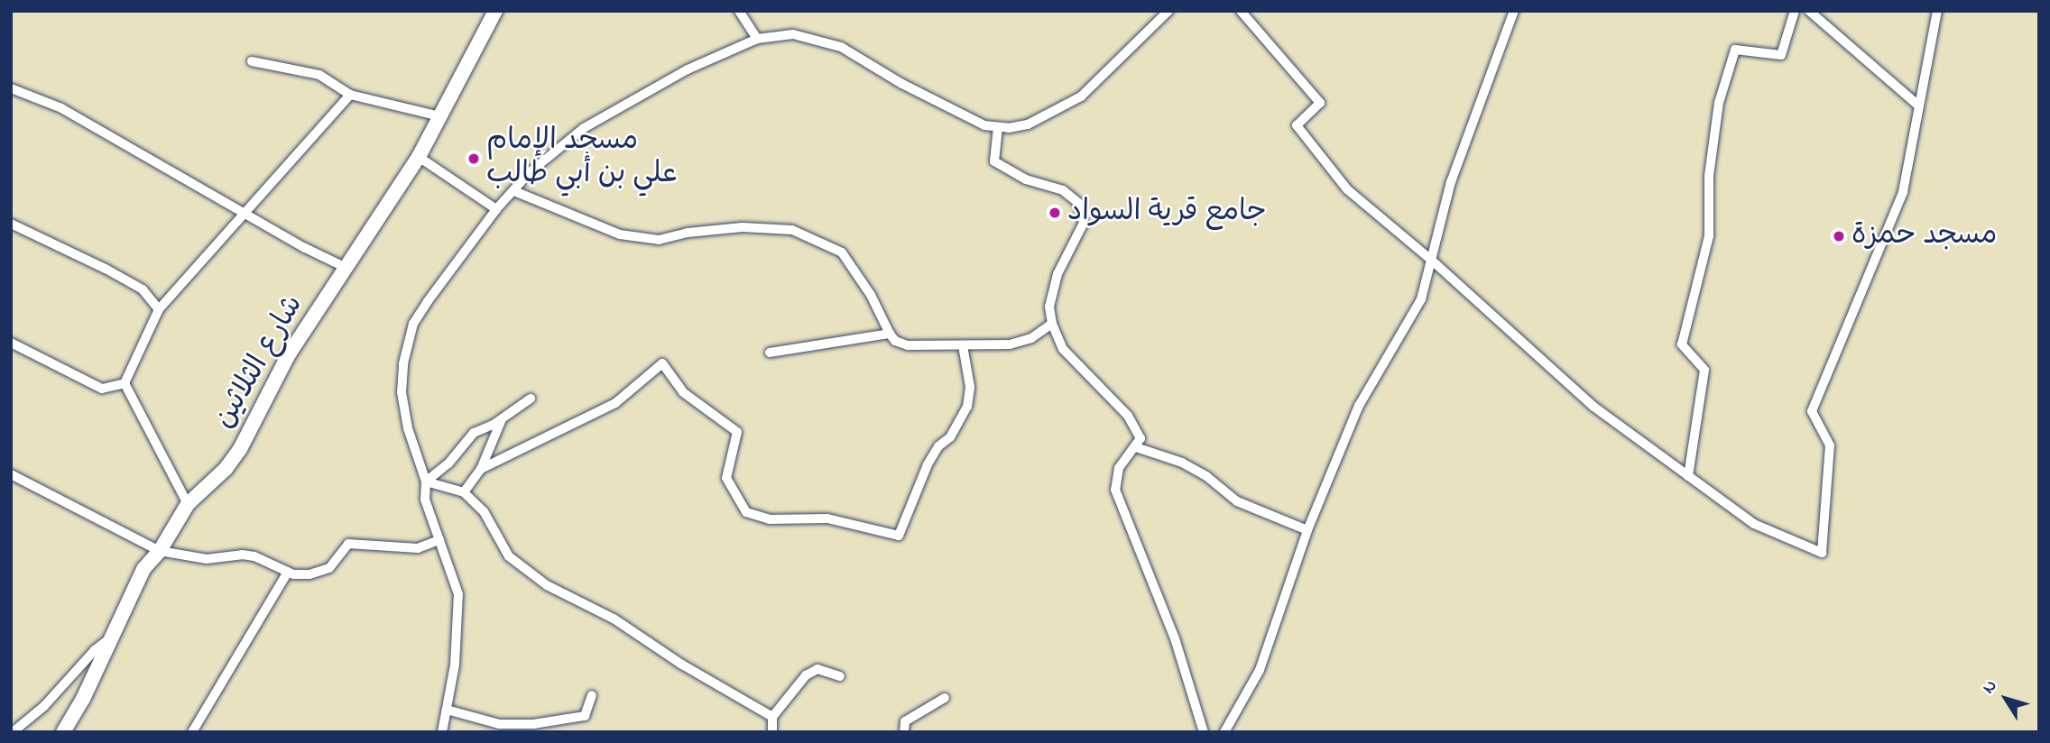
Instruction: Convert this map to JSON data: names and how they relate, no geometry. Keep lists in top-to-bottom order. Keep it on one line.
{"streets":{"street":["شارع الثلاثين"]},"places":["مسجد الإمام علي بن أبي طالب","جامع قرية السواد","مسجد حمزة"],"north":"top left"}
